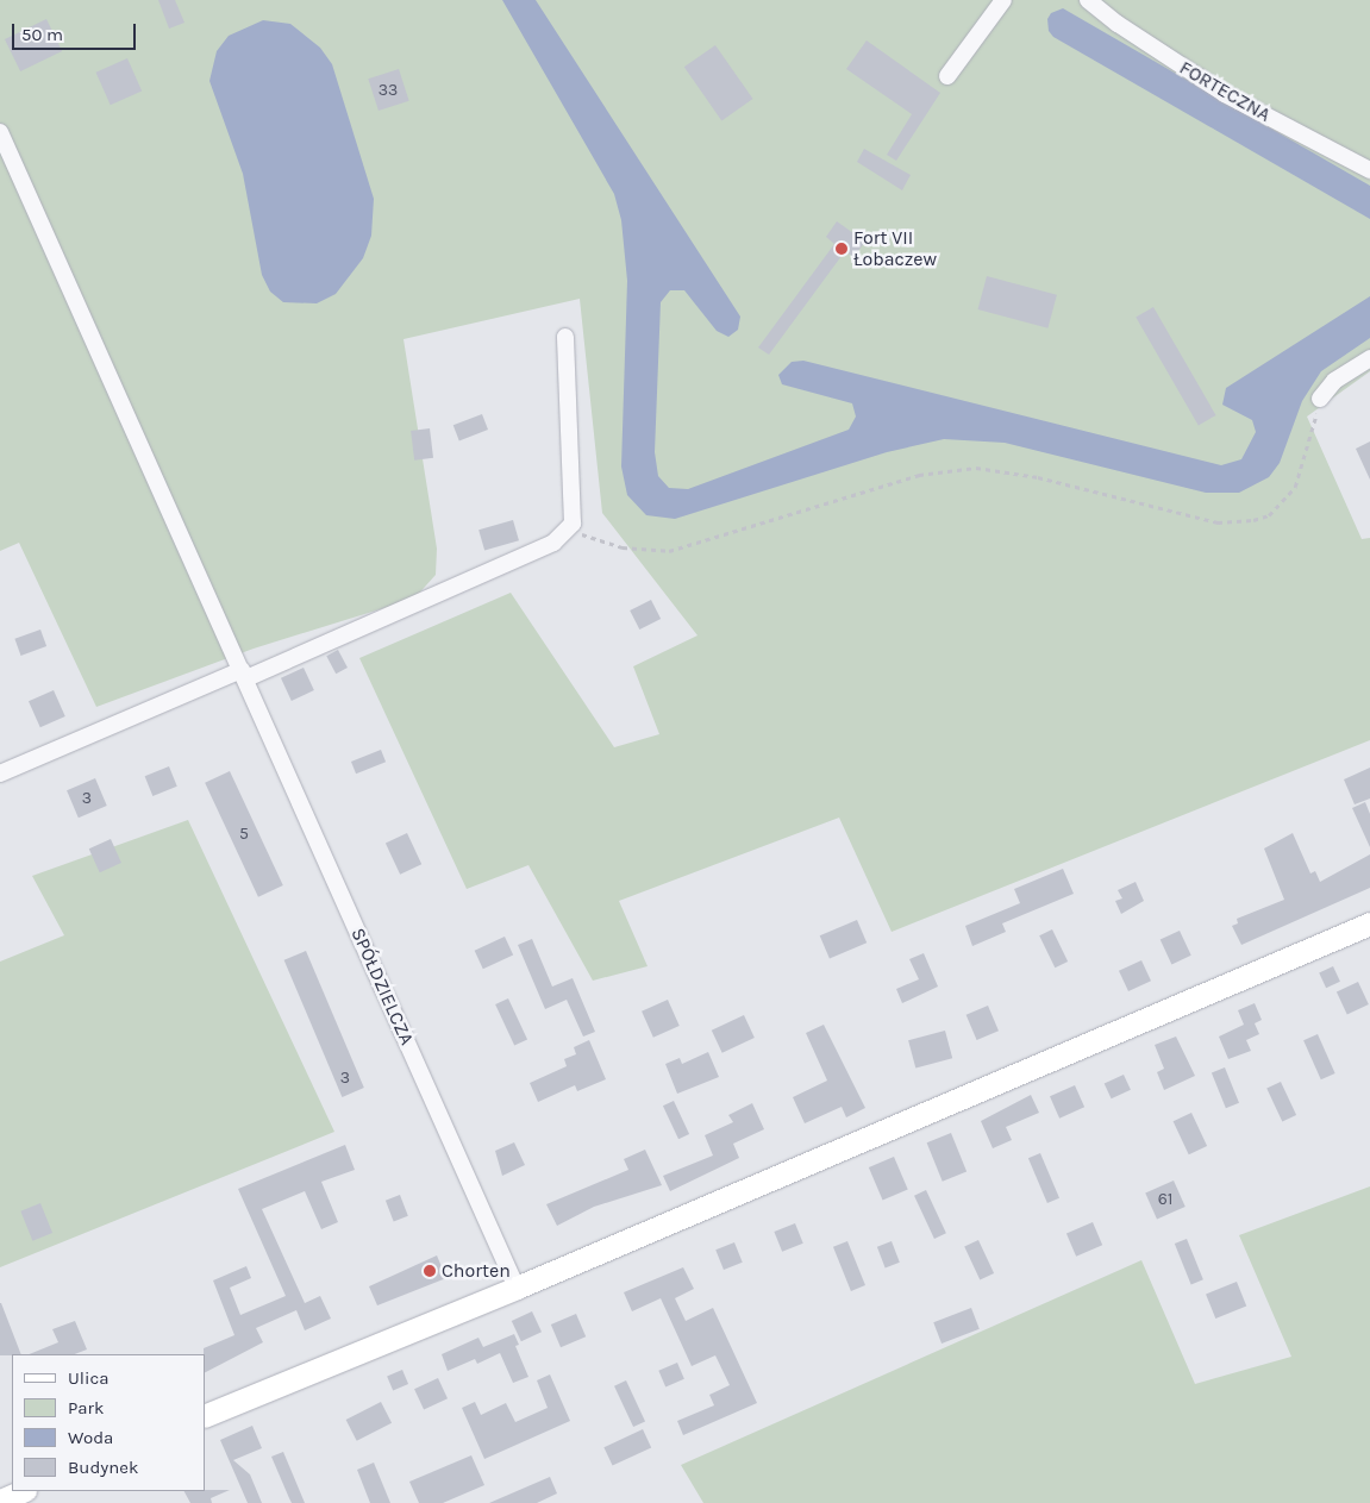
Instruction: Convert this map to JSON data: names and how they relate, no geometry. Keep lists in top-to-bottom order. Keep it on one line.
{"streets":{"street":["FORTECZNA","SPÓŁDZIELCZA"]},"places":["Fort VII Łobaczew","Chorten"],"house_numbers":["33","3","5","3","61"],"legend":["Ulica","Park","Woda","Budynek"],"scale_bar":"50 m"}
